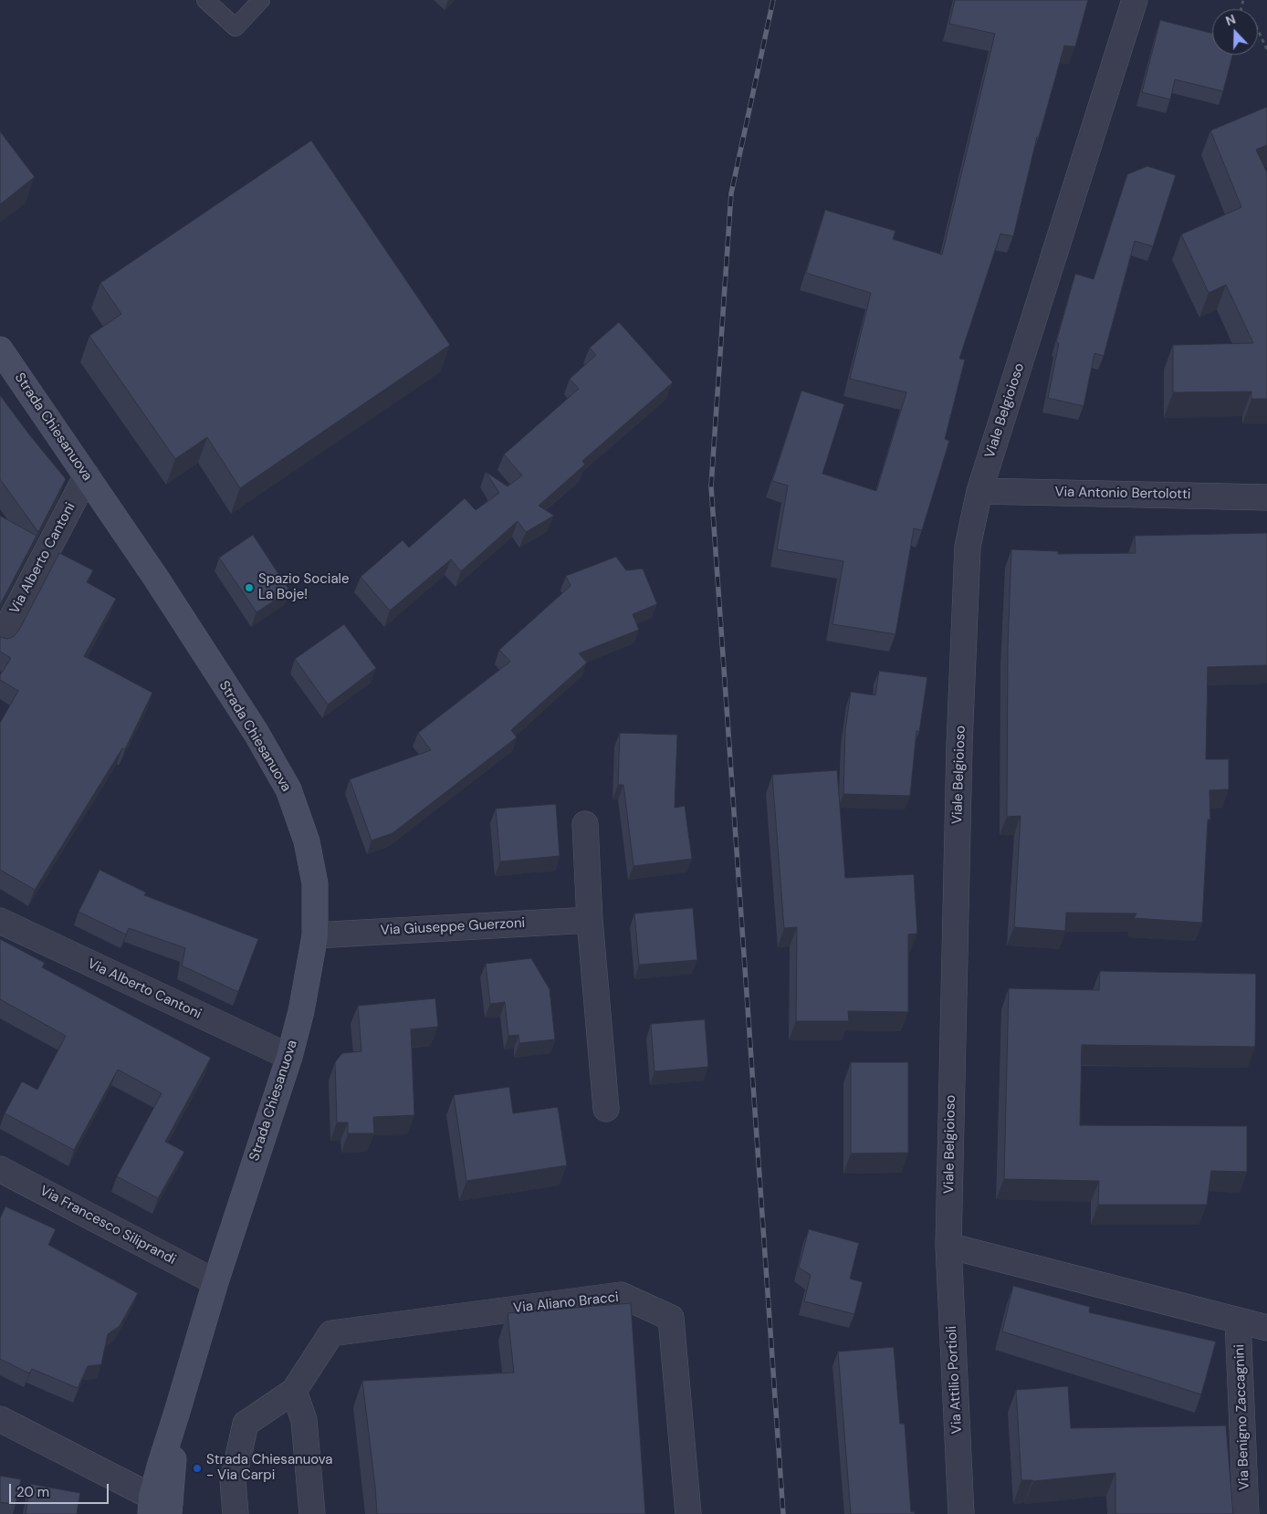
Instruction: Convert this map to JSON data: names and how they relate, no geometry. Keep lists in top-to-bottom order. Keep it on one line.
{"streets":{"main road":["Strada Chiesanuova"],"street":["Viale Belgioioso","Via Antonio Bertolotti","Via Alberto Cantoni","Via Giuseppe Guerzoni","Via Francesco Siliprandi","Via Aliano Bracci","Via Attilio Portioli","Via Benigno Zaccagnini"]},"crossings":[["Viale Belgioioso","Via Antonio Bertolotti"],["Viale Belgioioso","Via Attilio Portioli"],["Strada Chiesanuova","Via Alberto Cantoni"],["Strada Chiesanuova","Via Giuseppe Guerzoni"],["Strada Chiesanuova","Via Francesco Siliprandi"]],"places":["Spazio Sociale La Boje!","Strada Chiesanuova - Via Carpi"],"scale_bar":"20 m","north":"top"}
